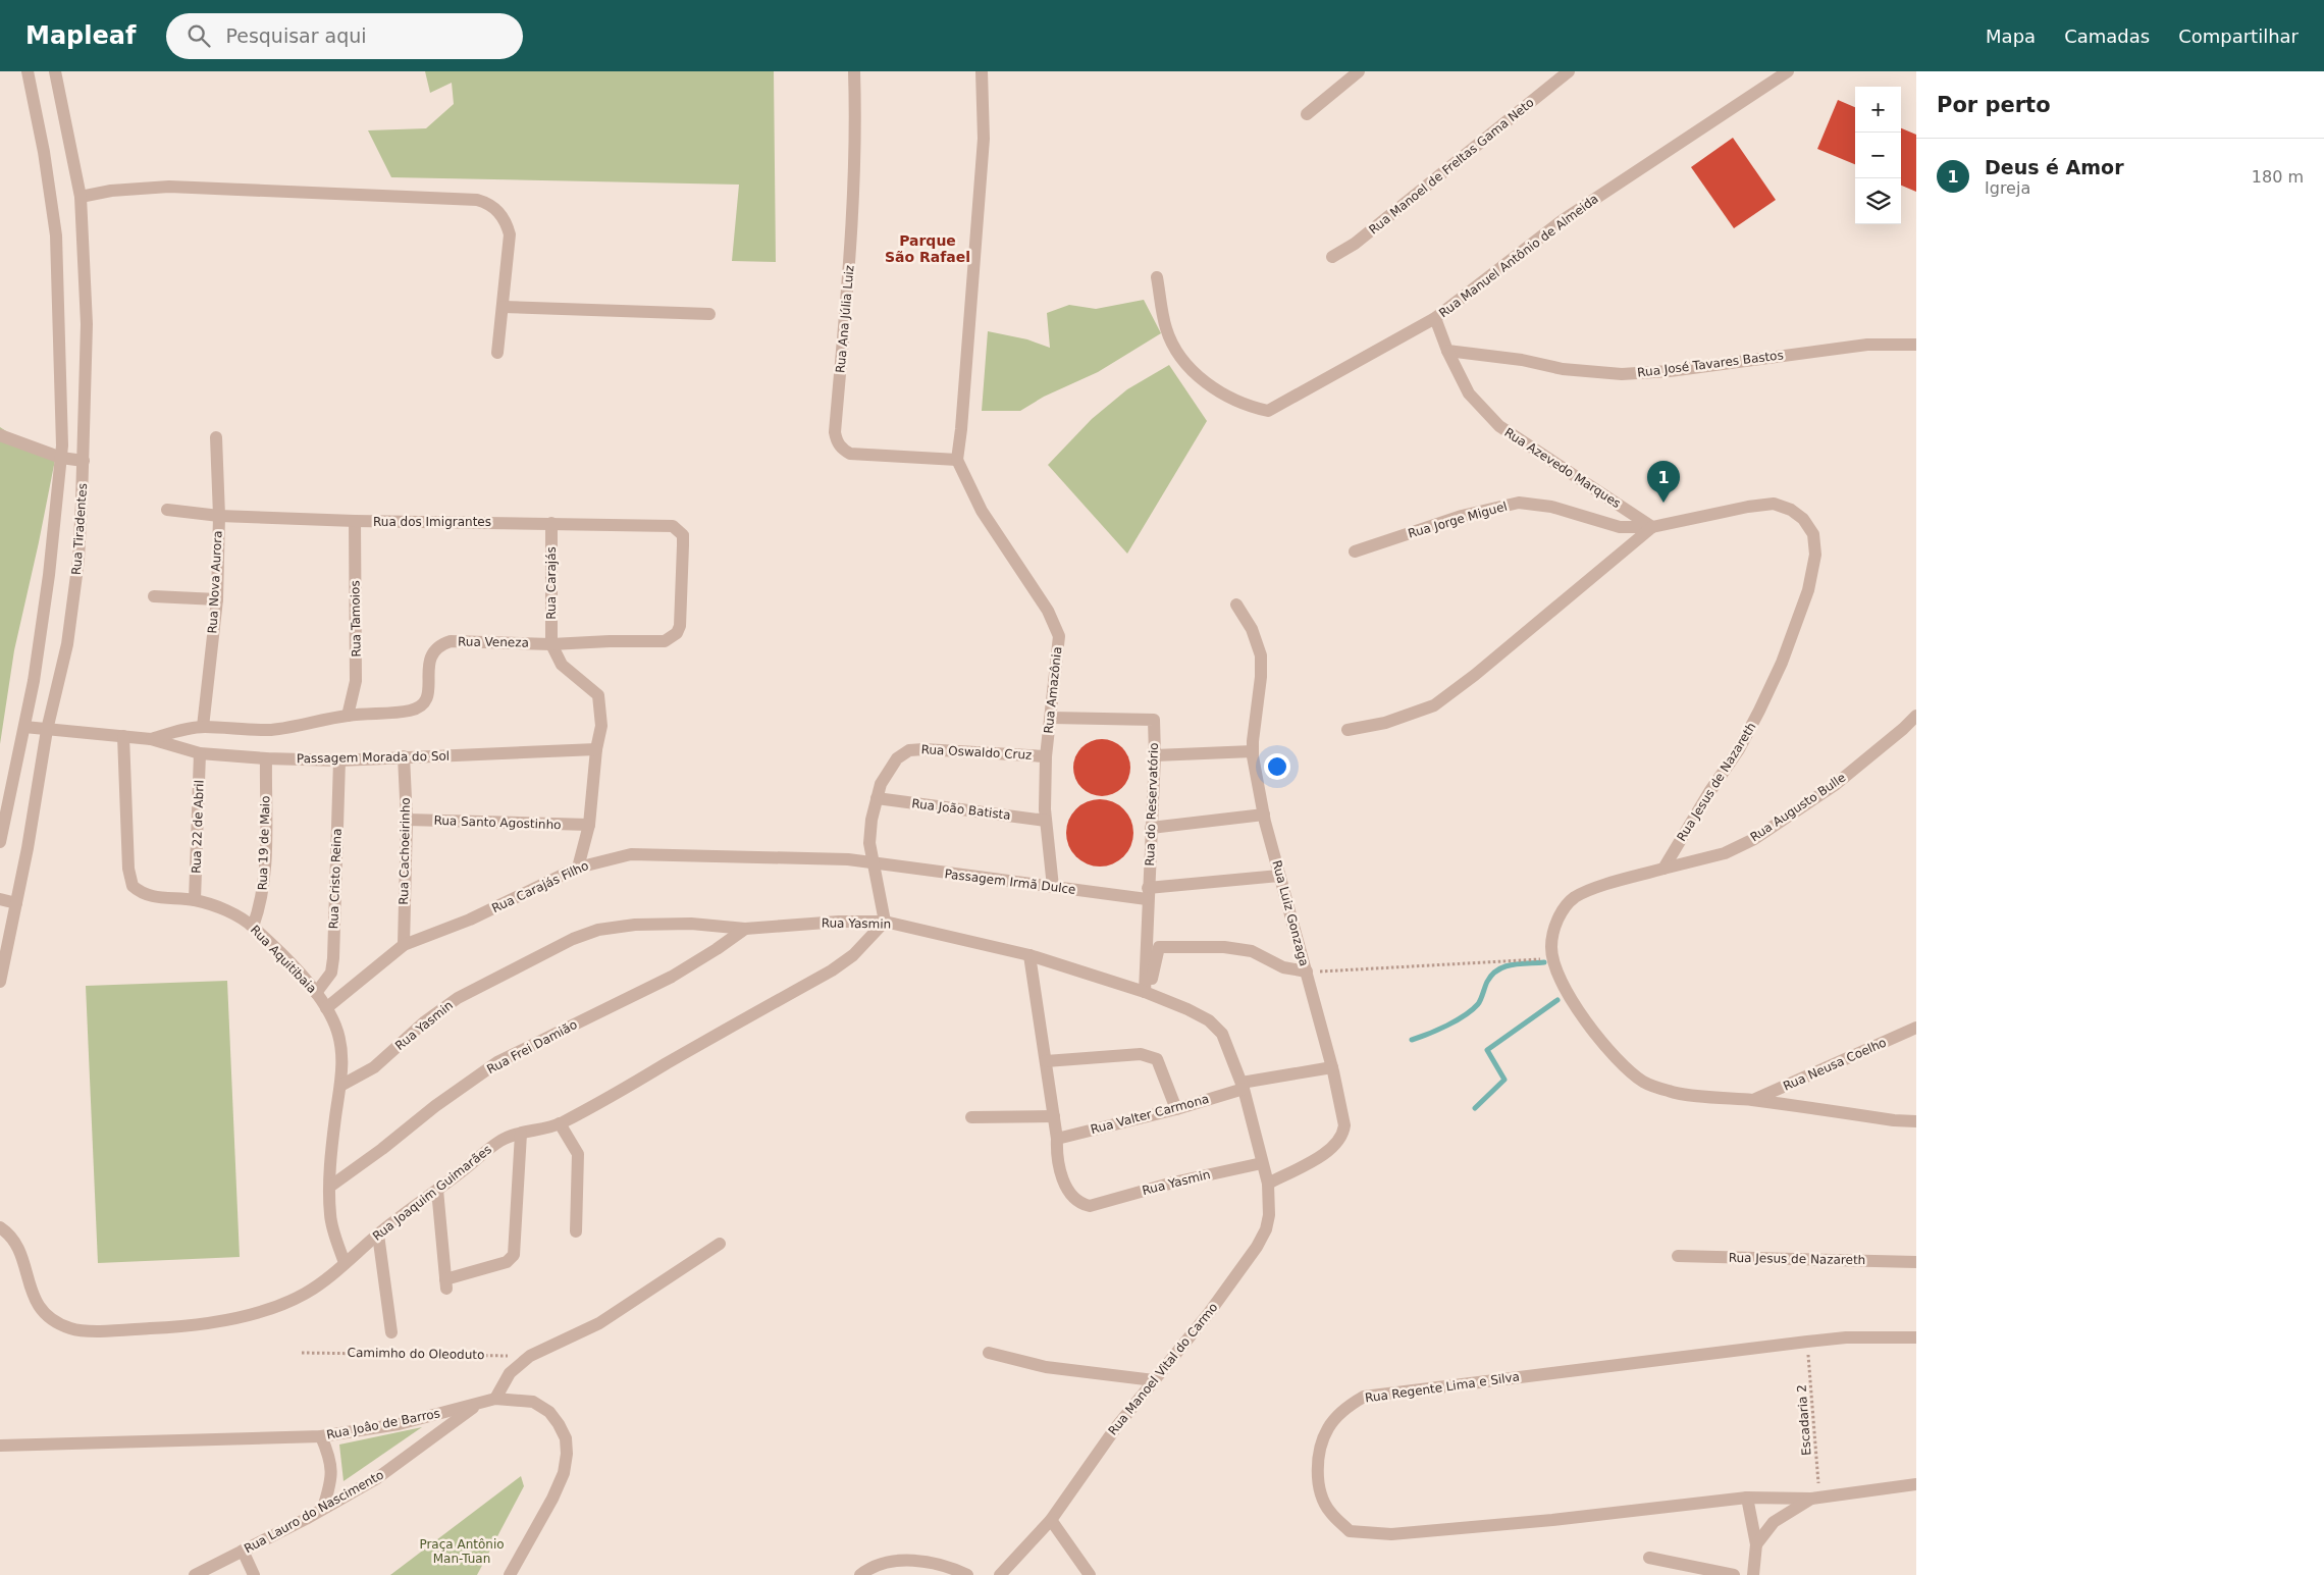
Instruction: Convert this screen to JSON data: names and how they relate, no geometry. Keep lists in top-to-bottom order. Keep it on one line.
{"streets":{"street":["Rua Manoel de Freltas Gama Neto","Rua Manuel Antônio de Almeida","Rua Ana Júlia Luiz","Rua José Tavares Bastos","Rua Azevedo Marques","Rua Jorge Miguel","Rua dos Imigrantes","Rua Tiradentes","Rua Nova Aurora","Rua Carajás","Rua Tamoios","Rua Veneza","Rua Amazônia","Rua Oswaldo Cruz","Passagem Morada do Sol","Rua Jesus de Nazareth","Rua do Reservatório","Rua Augusto Bulle","Rua João Batista","Rua Santo Agostinho","Rua 22 de Abril","Rua 19 de Maio","Rua Cachoeirinho","Rua Cristo Reina","Passagem Irmã Dulce","Rua Carajás Filho","Rua Luiz Gonzaga","Rua Yasmin","Rua Aquitibaia","Rua Frei Damião","Rua Neusa Coelho","Rua Valter Carmona","Rua Joaquim Guimarães","Rua Manoel Vital do Carmo","Rua Regente Lima e Silva","Rua Joâo de Barros","Rua Lauro do Nascimento"],"path":["Camimho do Oleoduto","Escadaria 2"]},"crossings":[["Rua Ana Júlia Luiz","Rua Amazônia"],["Rua José Tavares Bastos","Rua Azevedo Marques"],["Rua Azevedo Marques","Rua Jorge Miguel"],["Rua Azevedo Marques","Rua Jesus de Nazareth"],["Rua Jorge Miguel","Rua Jesus de Nazareth"],["Rua dos Imigrantes","Rua Nova Aurora"],["Rua dos Imigrantes","Rua Carajás"],["Rua dos Imigrantes","Rua Tamoios"],["Rua dos Imigrantes","Rua Veneza"],["Rua Tiradentes","Passagem Morada do Sol"],["Rua Nova Aurora","Passagem Morada do Sol"],["Rua Carajás","Rua Veneza"],["Rua Tamoios","Rua Veneza"],["Rua Tamoios","Passagem Morada do Sol"],["Rua Veneza","Passagem Morada do Sol"],["Rua Amazônia","Rua Oswaldo Cruz"],["Rua Amazônia","Rua do Reservatório"],["Rua Amazônia","Rua João Batista"],["Rua Amazônia","Passagem Irmã Dulce"],["Rua Oswaldo Cruz","Rua João Batista"],["Rua Oswaldo Cruz","Passagem Irmã Dulce"],["Rua Oswaldo Cruz","Rua Carajás Filho"],["Rua Oswaldo Cruz","Rua Yasmin"],["Rua Oswaldo Cruz","Rua Joaquim Guimarães"],["Passagem Morada do Sol","Rua 22 de Abril"],["Passagem Morada do Sol","Rua 19 de Maio"],["Passagem Morada do Sol","Rua Cachoeirinho"],["Passagem Morada do Sol","Rua Cristo Reina"],["Passagem Morada do Sol","Rua Aquitibaia"],["Rua Jesus de Nazareth","Rua Augusto Bulle"],["Rua do Reservatório","Passagem Irmã Dulce"],["Rua do Reservatório","Rua Manoel Vital do Carmo"],["Rua Santo Agostinho","Rua Cachoeirinho"],["Rua 22 de Abril","Rua Aquitibaia"],["Rua 19 de Maio","Rua Aquitibaia"],["Rua Cachoeirinho","Rua Carajás Filho"],["Rua Cristo Reina","Rua Aquitibaia"],["Passagem Irmã Dulce","Rua Carajás Filho"],["Passagem Irmã Dulce","Rua Luiz Gonzaga"],["Rua Carajás Filho","Rua Aquitibaia"],["Rua Luiz Gonzaga","Rua Valter Carmona"],["Rua Luiz Gonzaga","Rua Manoel Vital do Carmo"],["Rua Yasmin","Rua Aquitibaia"],["Rua Yasmin","Rua Frei Damião"],["Rua Yasmin","Rua Valter Carmona"],["Rua Yasmin","Rua Joaquim Guimarães"],["Rua Yasmin","Rua Manoel Vital do Carmo"],["Rua Aquitibaia","Rua Frei Damião"],["Rua Aquitibaia","Rua Joaquim Guimarães"],["Rua Valter Carmona","Rua Manoel Vital do Carmo"],["Rua Regente Lima e Silva","Escadaria 2"],["Rua Joâo de Barros","Rua Lauro do Nascimento"]],"districts":["Parque São Rafael"],"parks":["Praça Antônio Man-Tuan"],"page":{"header":"Mapleaf","search":"Pesquisar aqui","nav":["Mapa","Camadas","Compartilhar"],"heading":"Por perto","map_buttons":["+","−"],"list":[{"mark":"1","name":"Deus é Amor","note":"Igreja","value":"180 m"}],"pins":"1"}}
